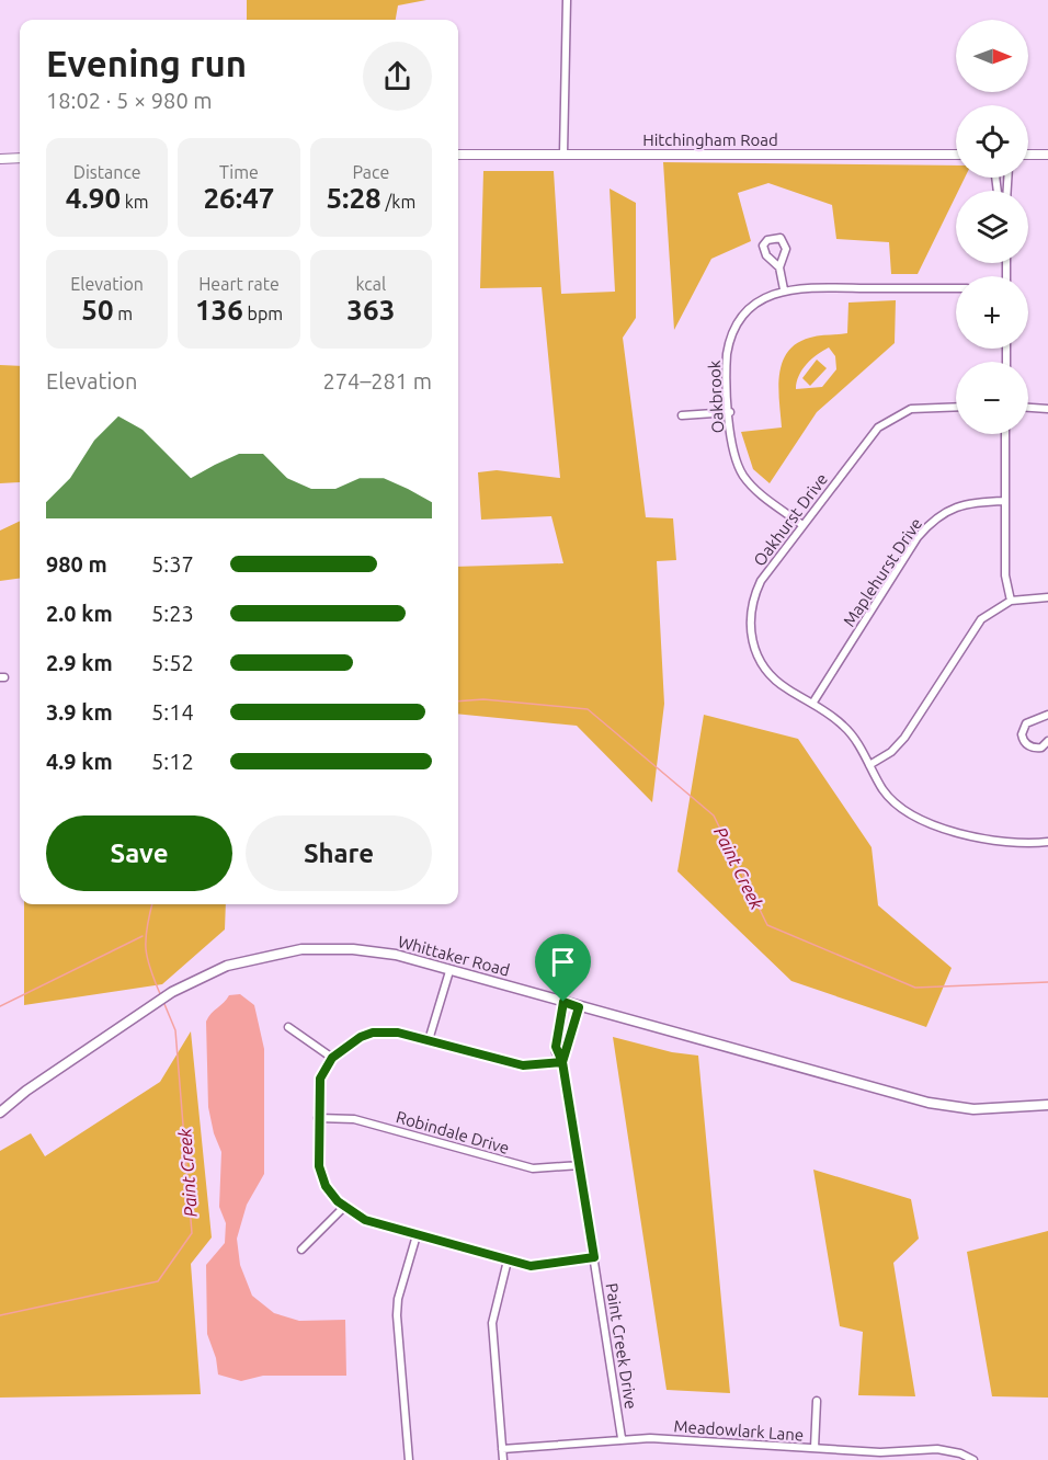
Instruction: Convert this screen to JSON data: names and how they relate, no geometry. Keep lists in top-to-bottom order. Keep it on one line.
{"streets":{"main road":["Whittaker Road"],"street":["Hitchingham Road","Oakbrook","Oakhurst Drive","Maplehurst Drive","Robindale Drive","Paint Creek Drive","Meadowlark Lane"]},"crossings":[["Oakbrook","Oakhurst Drive"],["Oakhurst Drive","Maplehurst Drive"],["Whittaker Road","Paint Creek Drive"],["Robindale Drive","Paint Creek Drive"],["Paint Creek Drive","Meadowlark Lane"]],"water":["Paint Creek"],"north":"right","page":{"map_buttons":["+","−"],"heading":["Evening run","18:02 · 5 × 980 m"],"stats":[["Distance","4.90 km"],["Time","26:47"],["Pace","5:28 /km"],["Elevation","50 m"],["Heart rate","136 bpm"],["kcal","363"]],"chart":["Elevation","274–281 m"],"list":[{"name":"980 m","note":"5:37"},{"name":"2.0 km","note":"5:23"},{"name":"2.9 km","note":"5:52"},{"name":"3.9 km","note":"5:14"},{"name":"4.9 km","note":"5:12"}],"buttons":["Save","Share"]}}
